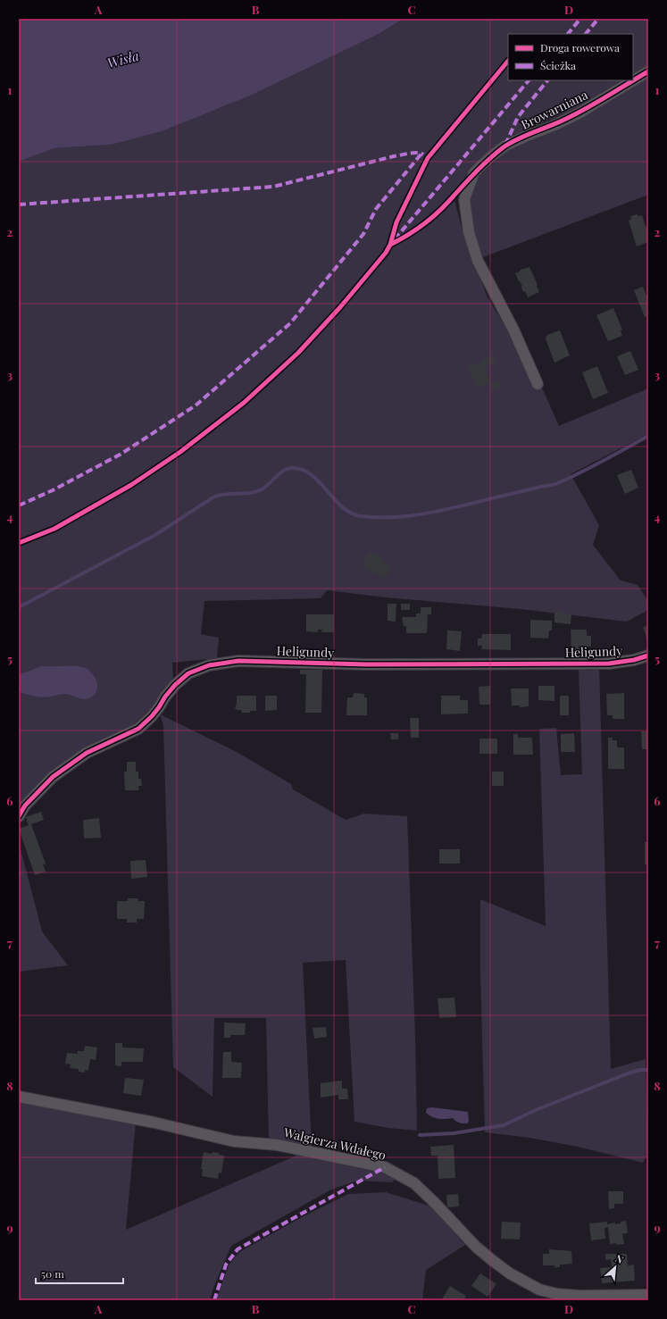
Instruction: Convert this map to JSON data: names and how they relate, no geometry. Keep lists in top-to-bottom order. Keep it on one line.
{"streets":{"street":["Browarniana","Heligundy","Walgierza Wdałego"]},"water":["Wisła"],"legend":["Droga rowerowa","Ścieżka"],"scale_bar":"50 m","north":"top right","grid":{"columns":["A","B","C","D"],"rows":["1","2","3","4","5","6","7","8","9"]}}
